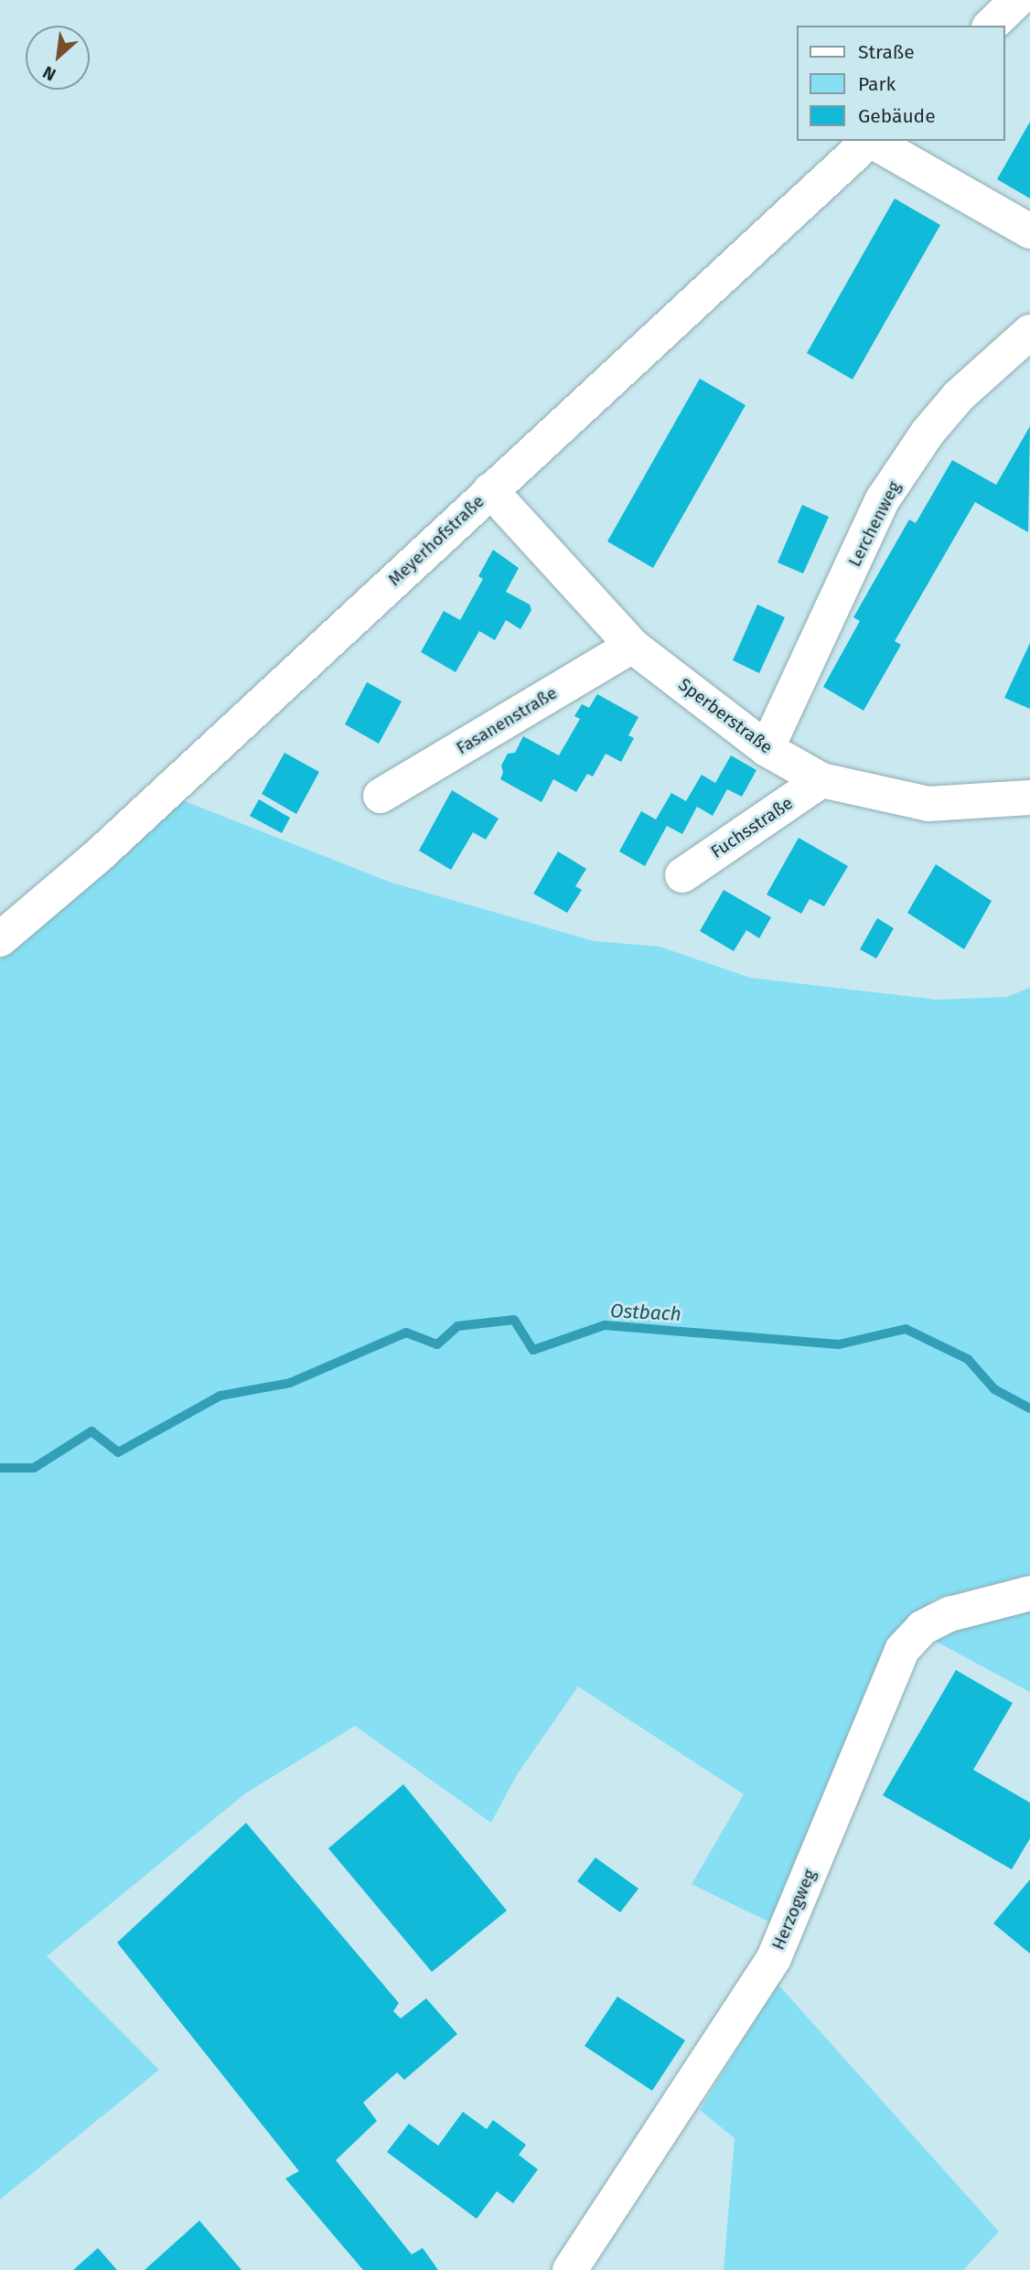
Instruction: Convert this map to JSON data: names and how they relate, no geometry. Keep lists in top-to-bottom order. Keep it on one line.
{"streets":{"street":["Lerchenweg","Meyerhofstraße","Sperberstraße","Fasanenstraße","Fuchsstraße","Herzogweg"]},"crossings":[["Lerchenweg","Sperberstraße"],["Meyerhofstraße","Sperberstraße"],["Sperberstraße","Fasanenstraße"],["Sperberstraße","Fuchsstraße"]],"water":["Ostbach"],"legend":["Straße","Park","Gebäude"],"north":"bottom left"}
